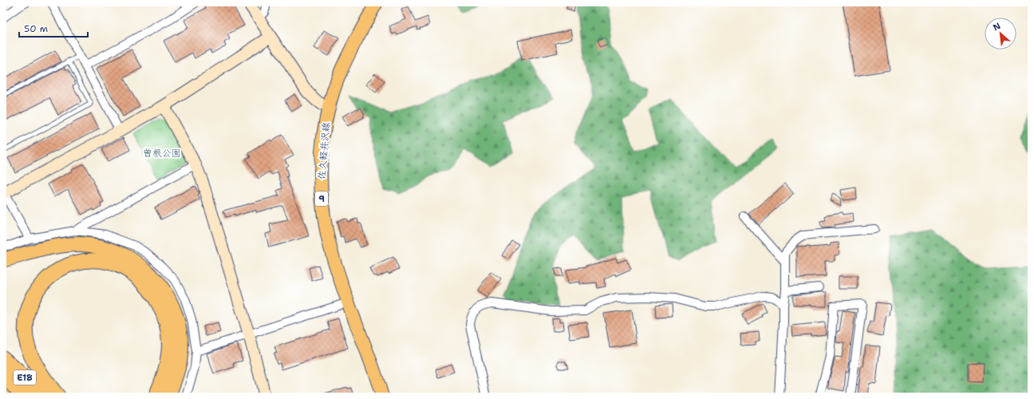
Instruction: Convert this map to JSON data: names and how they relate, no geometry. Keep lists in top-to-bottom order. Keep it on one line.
{"streets":{"highway":["E18"],"main road":["佐久軽井沢線","9"]},"parks":["曽根公園"],"scale_bar":"50 m","north":"top left"}
